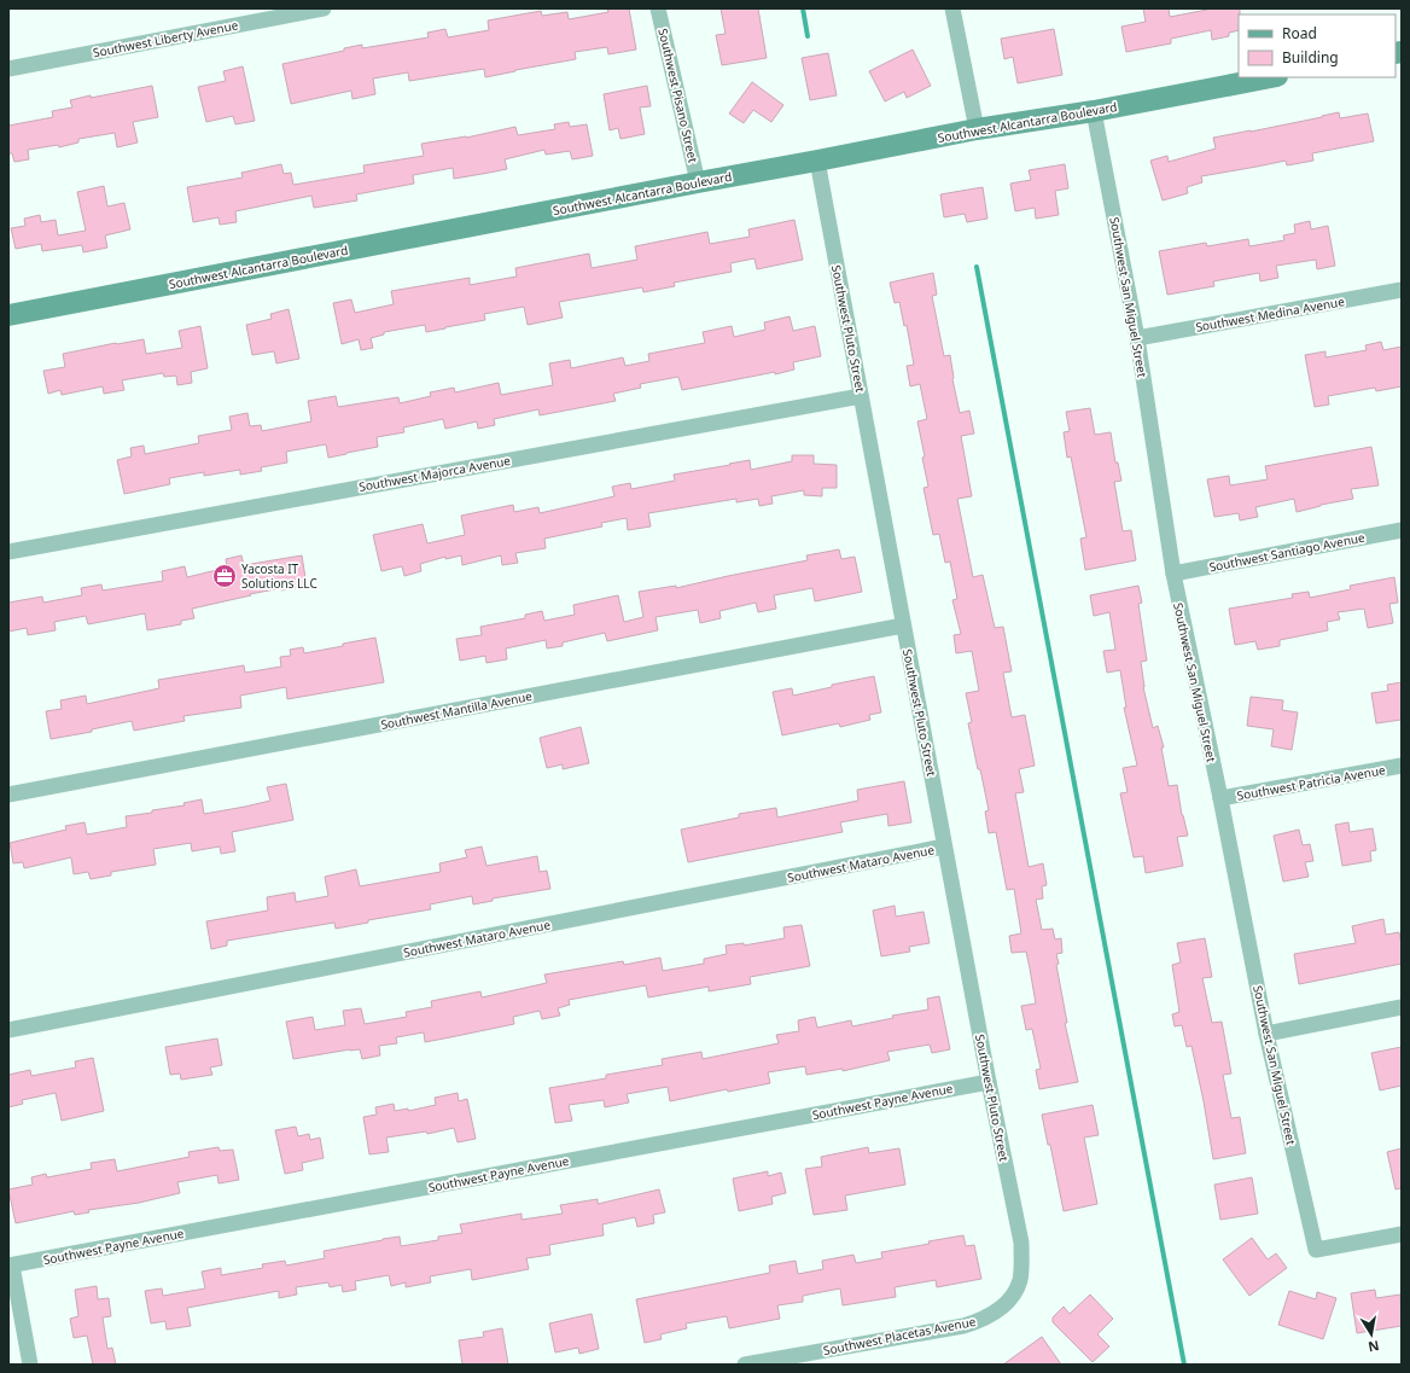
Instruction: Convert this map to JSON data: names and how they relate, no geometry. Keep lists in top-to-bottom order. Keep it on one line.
{"streets":{"street":["Southwest Liberty Avenue","Southwest Pisano Street","Southwest Alcantarra Boulevard","Southwest San Miguel Street","Southwest Medina Avenue","Southwest Pluto Street","Southwest Majorca Avenue","Southwest Santiago Avenue","Southwest Mantilla Avenue","Southwest Patricia Avenue","Southwest Mataro Avenue","Southwest Payne Avenue","Southwest Placetas Avenue"]},"crossings":[["Southwest Pisano Street","Southwest Alcantarra Boulevard"],["Southwest Alcantarra Boulevard","Southwest San Miguel Street"],["Southwest Alcantarra Boulevard","Southwest Pluto Street"],["Southwest San Miguel Street","Southwest Medina Avenue"],["Southwest San Miguel Street","Southwest Santiago Avenue"],["Southwest San Miguel Street","Southwest Patricia Avenue"],["Southwest Pluto Street","Southwest Majorca Avenue"],["Southwest Pluto Street","Southwest Mantilla Avenue"],["Southwest Pluto Street","Southwest Mataro Avenue"],["Southwest Pluto Street","Southwest Payne Avenue"],["Southwest Pluto Street","Southwest Placetas Avenue"]],"places":{"office":["Yacosta IT Solutions LLC"]},"legend":["Road","Building"],"north":"bottom"}
